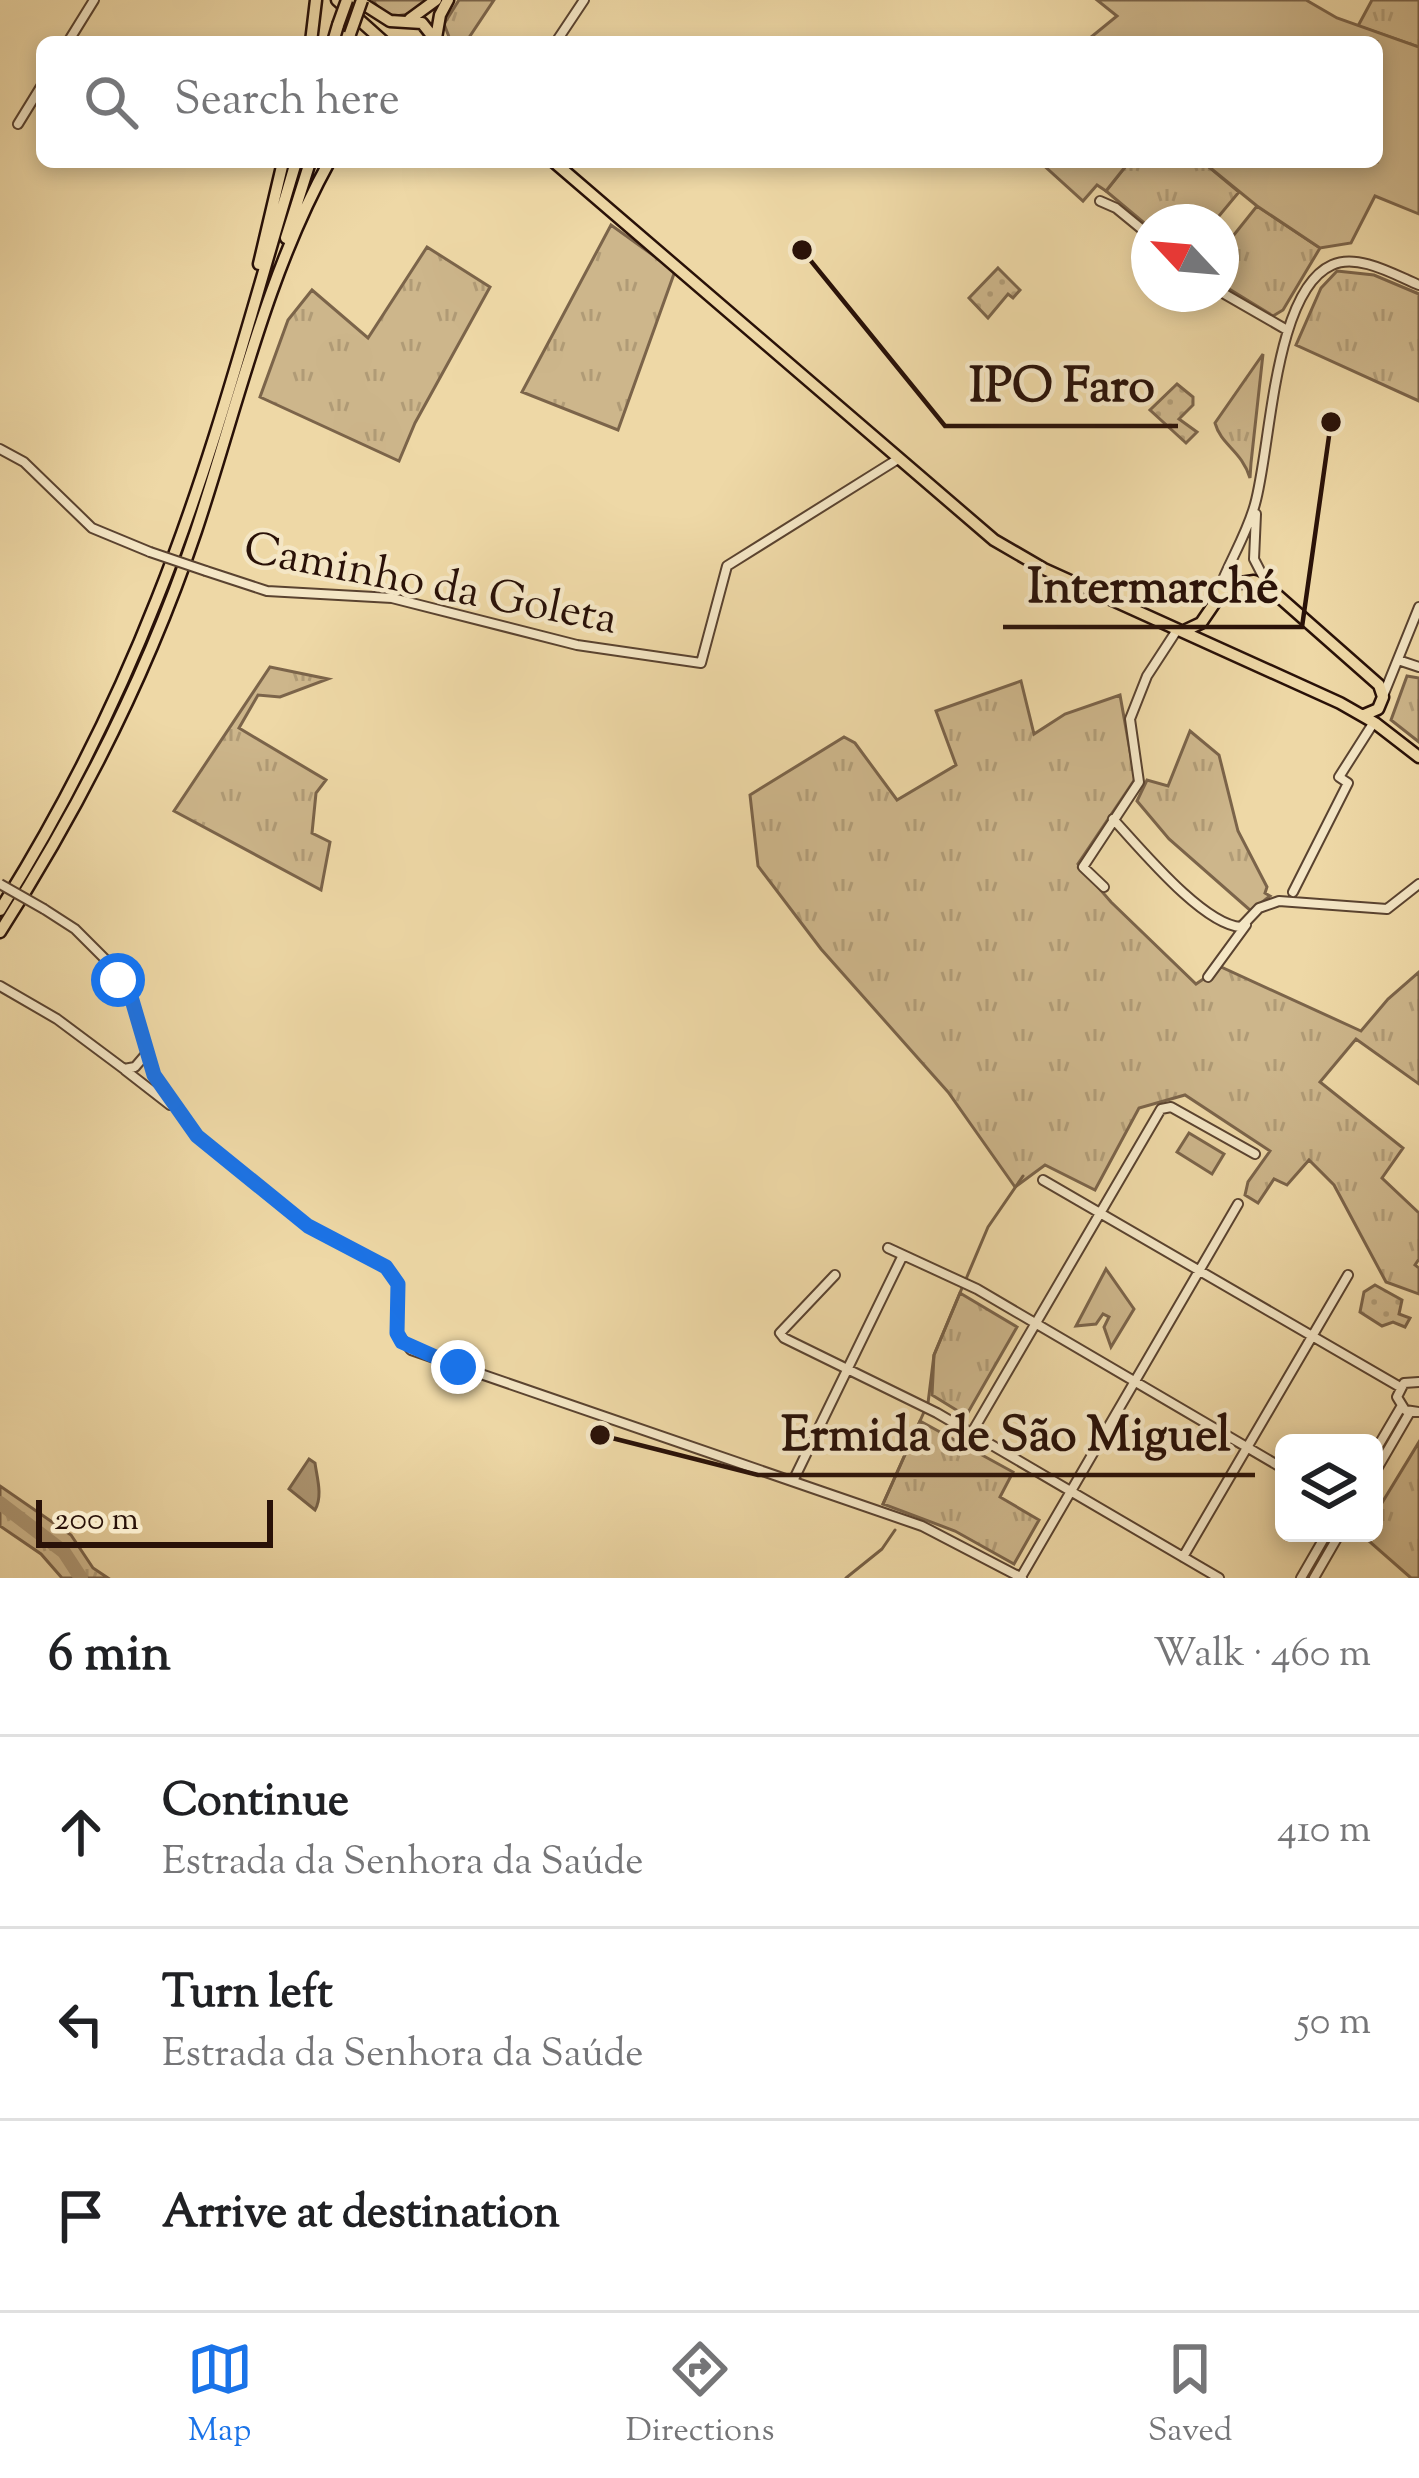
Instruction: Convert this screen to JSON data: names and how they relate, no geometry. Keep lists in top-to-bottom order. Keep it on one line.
{"streets":{"street":["Caminho da Goleta"]},"places":["IPO Faro","Intermarché","Ermida de São Miguel"],"scale_bar":"200 m","north":"top left","page":{"search":"Search here","scale":"200 m","heading":["6 min","Walk · 460 m"],"list":[["Continue","Estrada da Senhora da Saúde","410 m"],["Turn left","Estrada da Senhora da Saúde","50 m"],"Arrive at destination"],"nav":["Map","Directions","Saved"]}}
